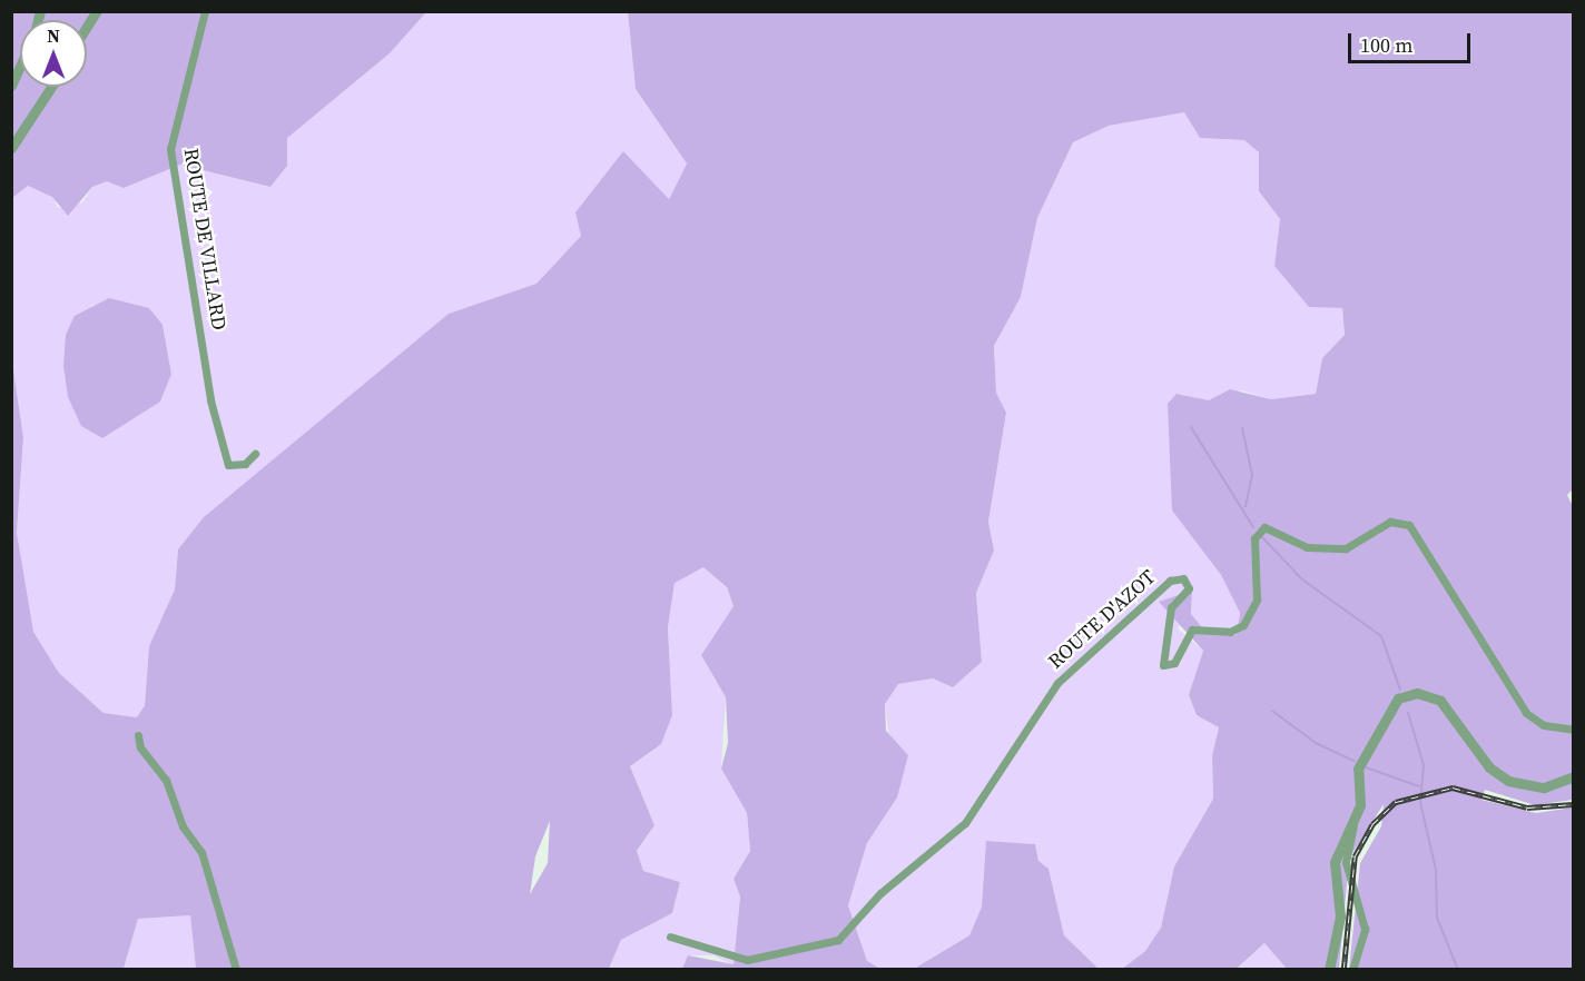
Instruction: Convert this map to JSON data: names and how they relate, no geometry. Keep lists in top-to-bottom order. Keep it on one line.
{"streets":{"street":["ROUTE DE VILLARD","ROUTE D'AZOT"]},"scale_bar":"100 m","north":"top"}
